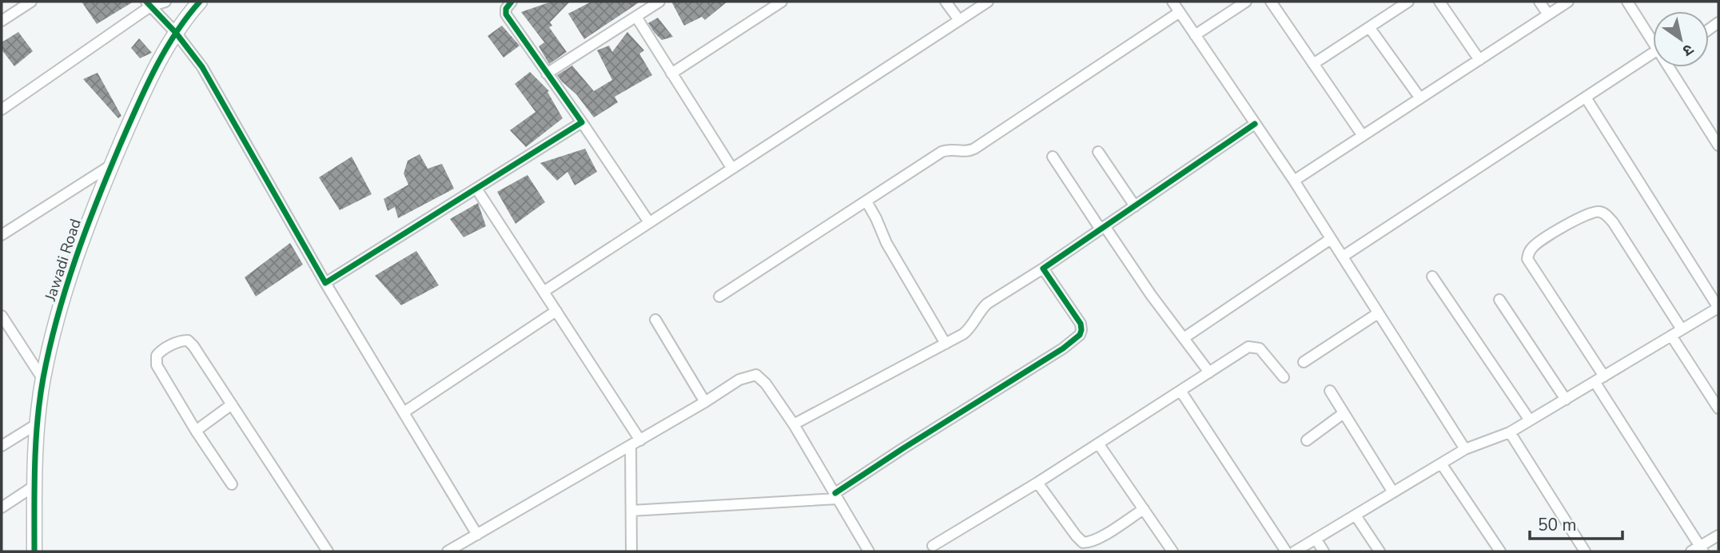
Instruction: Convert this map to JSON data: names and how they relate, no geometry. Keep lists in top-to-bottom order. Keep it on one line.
{"streets":{"street":["Jawadi Road"]},"scale_bar":"50 m","north":"bottom right"}
